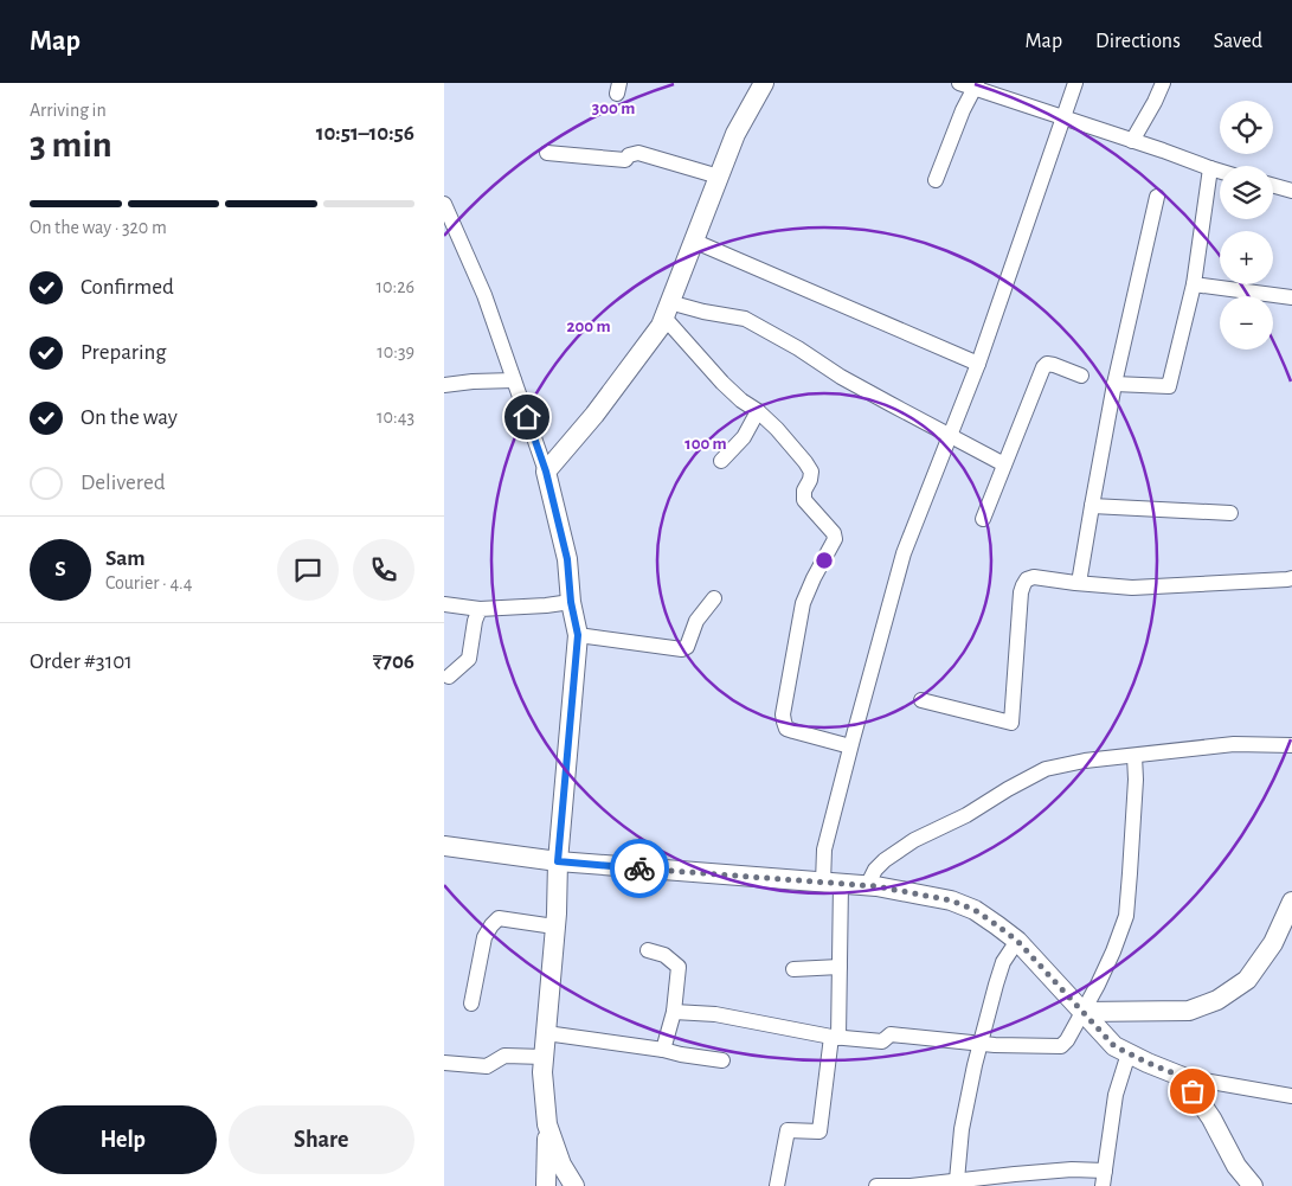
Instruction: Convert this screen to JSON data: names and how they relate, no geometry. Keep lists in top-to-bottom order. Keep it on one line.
{"page":{"header":"Map","nav":["Map","Directions","Saved"],"heading":["3 min","Arriving in","10:51–10:56"],"panel":["Sam","Courier · 4.4","Order #3101","₹706"],"map_buttons":["+","−"],"bar":"On the way · 320 m","list":[["Confirmed","10:26"],["Preparing","10:39"],["On the way","10:43"],"Delivered"],"round":"S","buttons":["Help","Share"]},"rings":["300 m","200 m","100 m"]}
